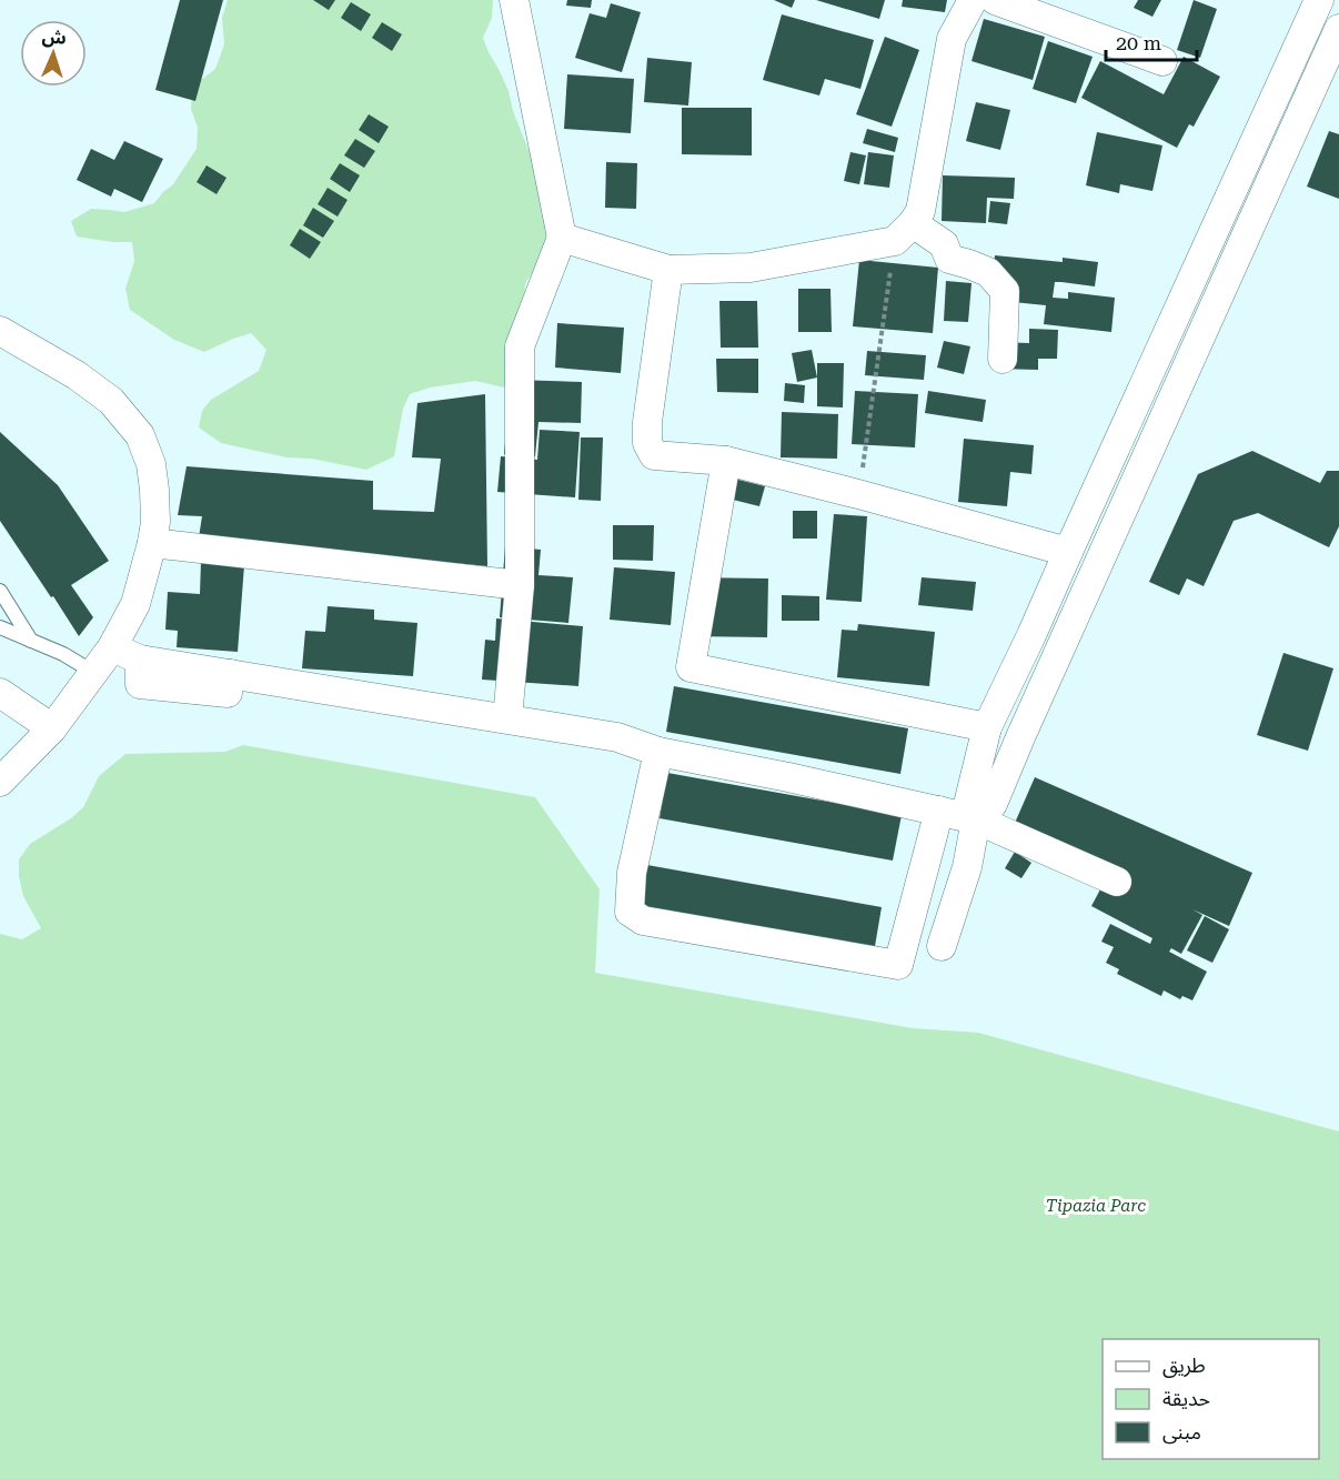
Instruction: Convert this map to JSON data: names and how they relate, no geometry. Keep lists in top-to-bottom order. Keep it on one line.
{"parks":["Tipazia Parc"],"legend":["طريق","حديقة","مبنى"],"scale_bar":"20 m","north":"top"}
